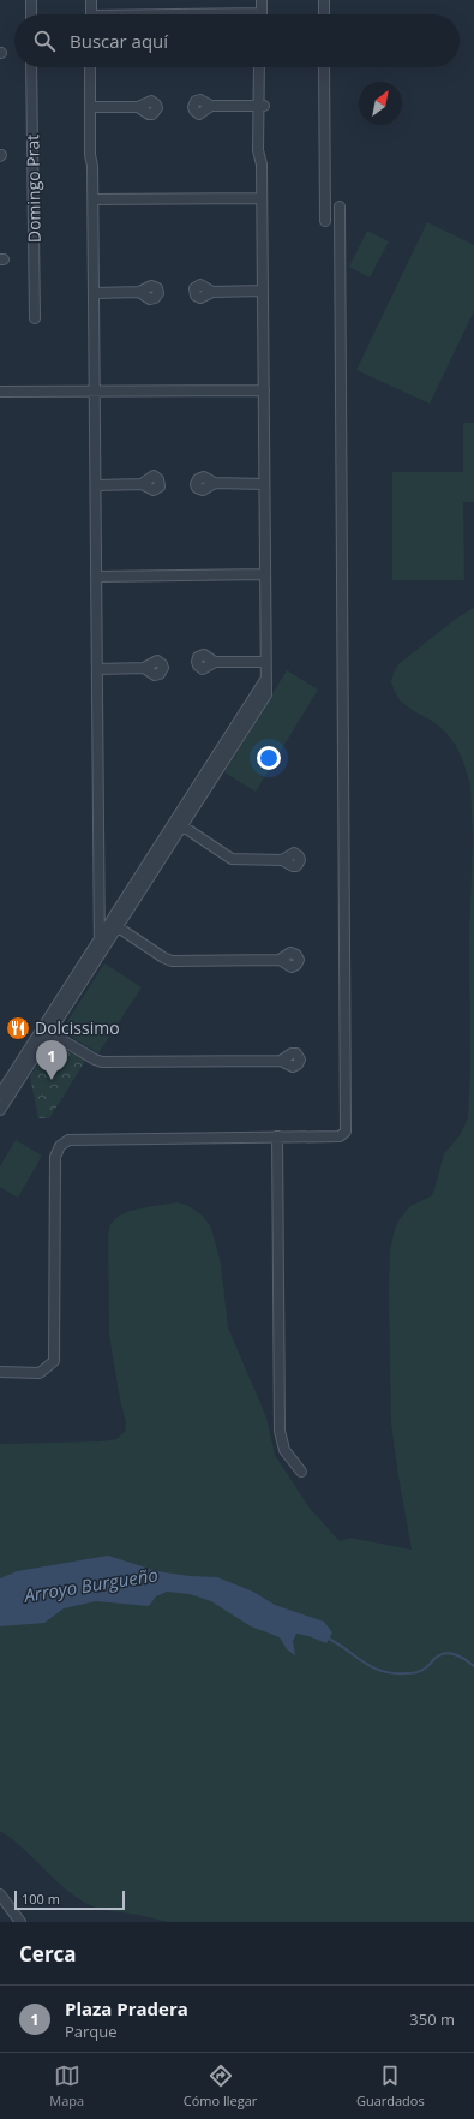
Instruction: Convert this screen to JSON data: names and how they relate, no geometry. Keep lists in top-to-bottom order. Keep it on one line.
{"streets":{"street":["Domingo Prat"]},"water":["Arroyo Burgueño"],"places":{"restaurant":["Dolcissimo"]},"scale_bar":"100 m","north":"top right","page":{"search":"Buscar aquí","pins":"1","scale":"100 m","heading":"Cerca","list":[{"mark":"1","name":"Plaza Pradera","note":"Parque","value":"350 m"}],"nav":["Mapa","Cómo llegar","Guardados"]}}
